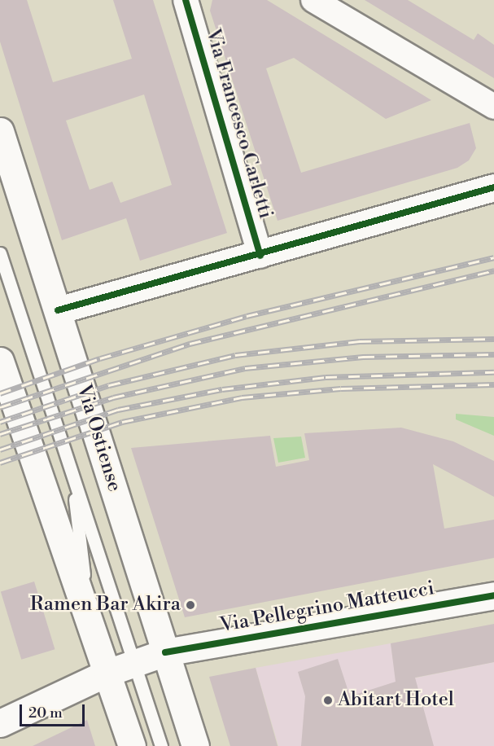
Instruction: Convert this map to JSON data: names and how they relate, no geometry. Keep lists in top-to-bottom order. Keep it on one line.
{"streets":{"main road":["Via Ostiense","Via Pellegrino Matteucci"],"street":["Via Francesco Carletti"]},"crossings":[["Via Ostiense","Via Pellegrino Matteucci"]],"places":["Ramen Bar Akira","Abitart Hotel"],"scale_bar":"20 m"}
